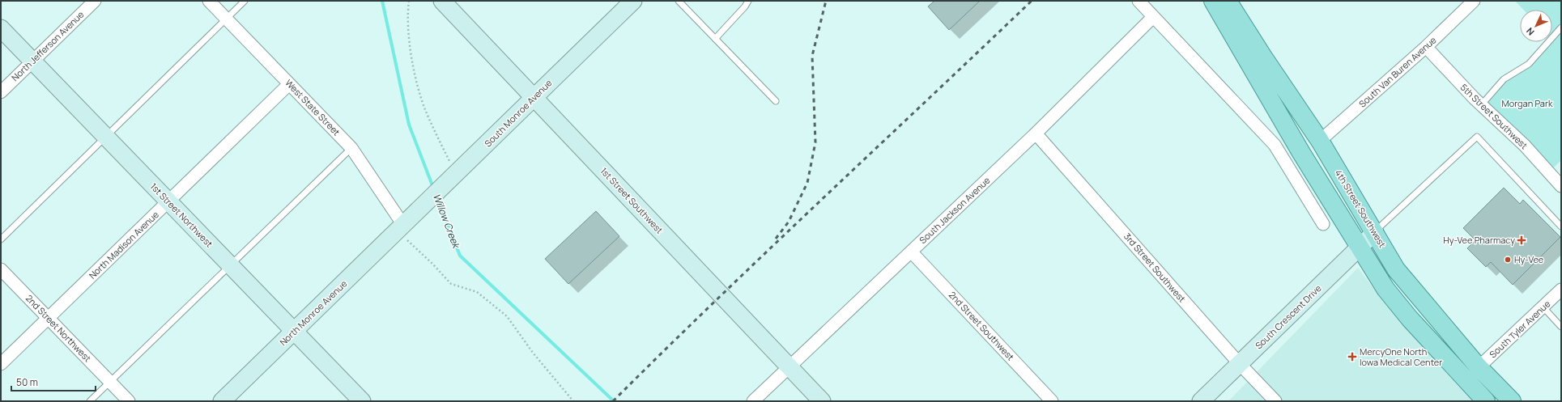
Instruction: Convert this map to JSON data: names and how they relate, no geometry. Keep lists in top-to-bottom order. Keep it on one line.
{"streets":{"main road":["South Monroe Avenue","1st Street Southwest","4th Street Southwest","1st Street Northwest","North Monroe Avenue","South Crescent Drive"],"street":["North Jefferson Avenue","South Van Buren Avenue","West State Street","5th Street Southwest","South Jackson Avenue","North Madison Avenue","3rd Street Southwest","2nd Street Southwest","2nd Street Northwest","South Tyler Avenue"]},"crossings":[["North Jefferson Avenue","1st Street Northwest"],["South Van Buren Avenue","5th Street Southwest"],["South Van Buren Avenue","4th Street Southwest"],["West State Street","South Monroe Avenue"],["West State Street","North Madison Avenue"],["West State Street","North Monroe Avenue"],["South Monroe Avenue","1st Street Southwest"],["South Monroe Avenue","North Monroe Avenue"],["1st Street Southwest","South Jackson Avenue"],["4th Street Southwest","South Crescent Drive"],["4th Street Southwest","South Tyler Avenue"],["South Jackson Avenue","3rd Street Southwest"],["South Jackson Avenue","2nd Street Southwest"],["1st Street Northwest","North Madison Avenue"],["1st Street Northwest","North Monroe Avenue"],["North Madison Avenue","2nd Street Northwest"],["3rd Street Southwest","South Crescent Drive"]],"water":["Willow Creek"],"parks":["Morgan Park"],"places":{"health":["Hy-Vee Pharmacy","MercyOne North Iowa Medical Center"],"other":["Hy-Vee"]},"scale_bar":"50 m","north":"bottom left"}
